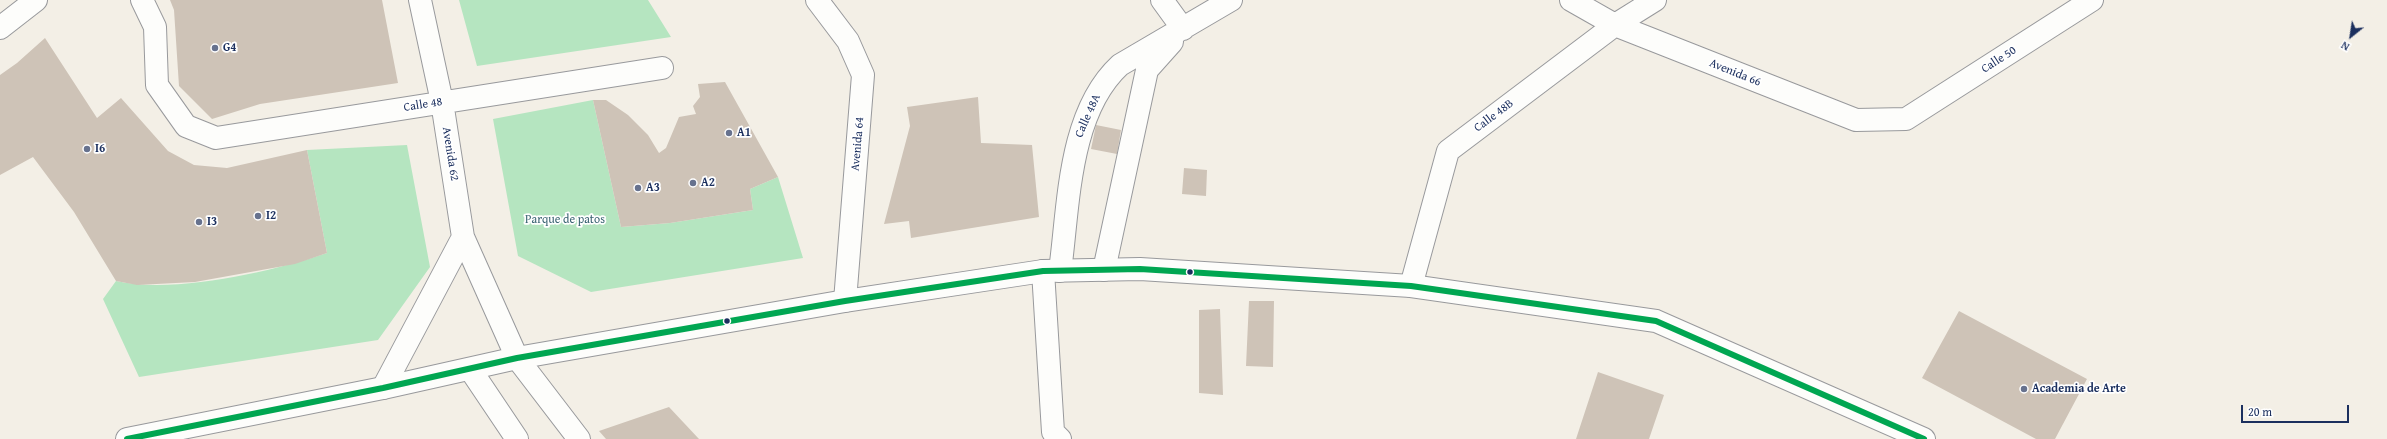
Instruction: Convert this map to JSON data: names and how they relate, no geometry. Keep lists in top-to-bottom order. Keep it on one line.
{"streets":{"street":["Calle 50","Avenida 66","Calle 48","Calle 48A","Calle 48B","Avenida 64","Avenida 62"]},"crossings":[["Calle 50","Avenida 66"],["Avenida 66","Calle 48B"],["Calle 48","Avenida 62"]],"parks":["Parque de patos"],"places":["G4","A1","I6","A2","A3","I2","I3","Academia de Arte"],"scale_bar":"20 m","north":"bottom left"}
